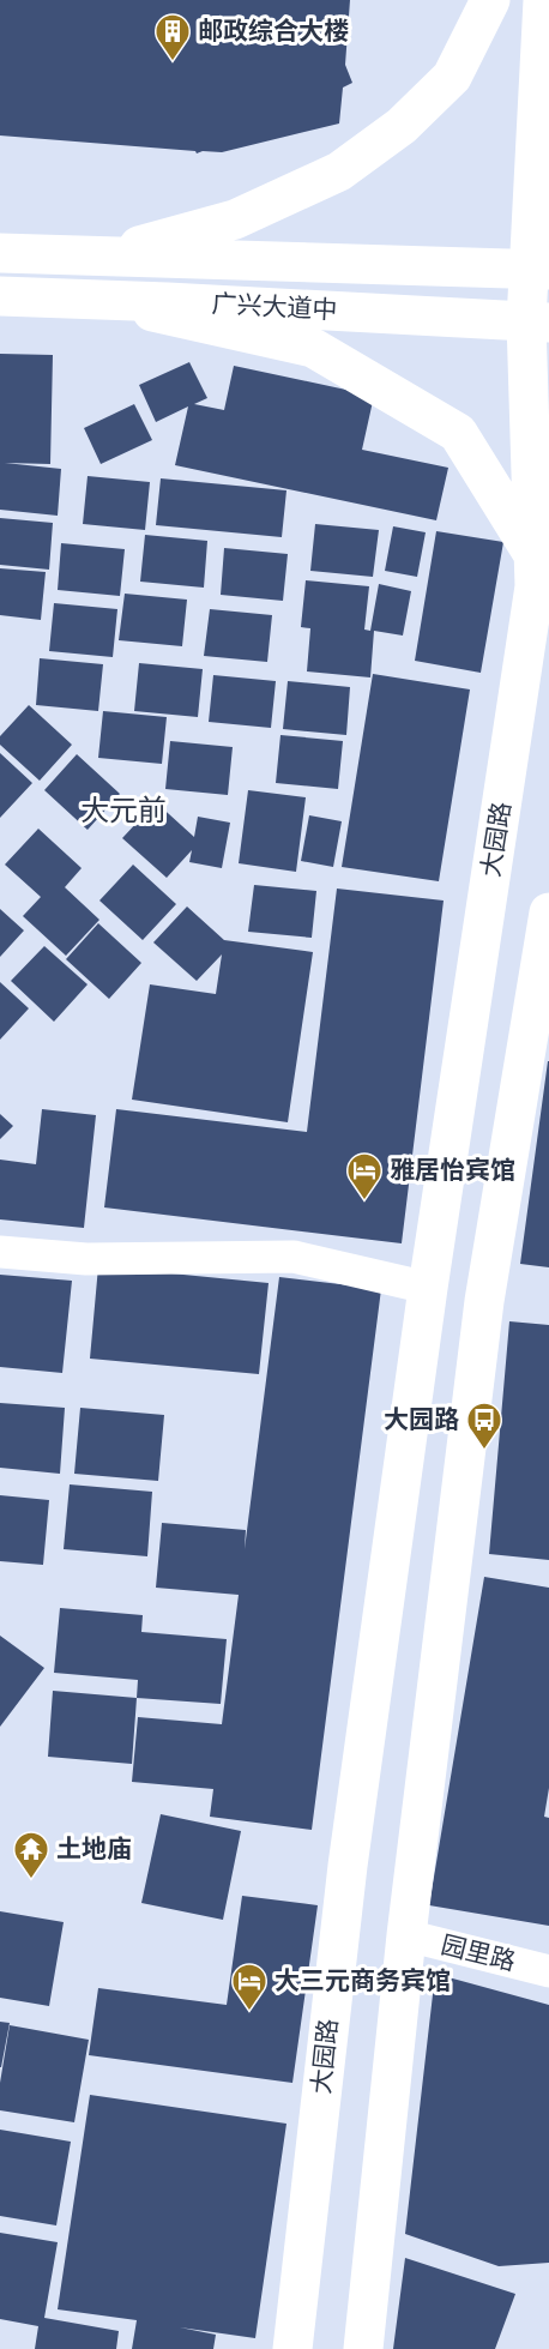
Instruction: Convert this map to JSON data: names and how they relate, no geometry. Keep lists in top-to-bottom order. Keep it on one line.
{"streets":{"main road":["广兴大道中","大园路"],"street":["园里路"]},"crossings":[["广兴大道中","大园路"]],"districts":["大元前"],"places":{"building":["邮政综合大楼"],"hotel":["雅居怡宾馆","大三元商务宾馆"],"bus stop":["大园路"],"temple":["土地庙"]}}
